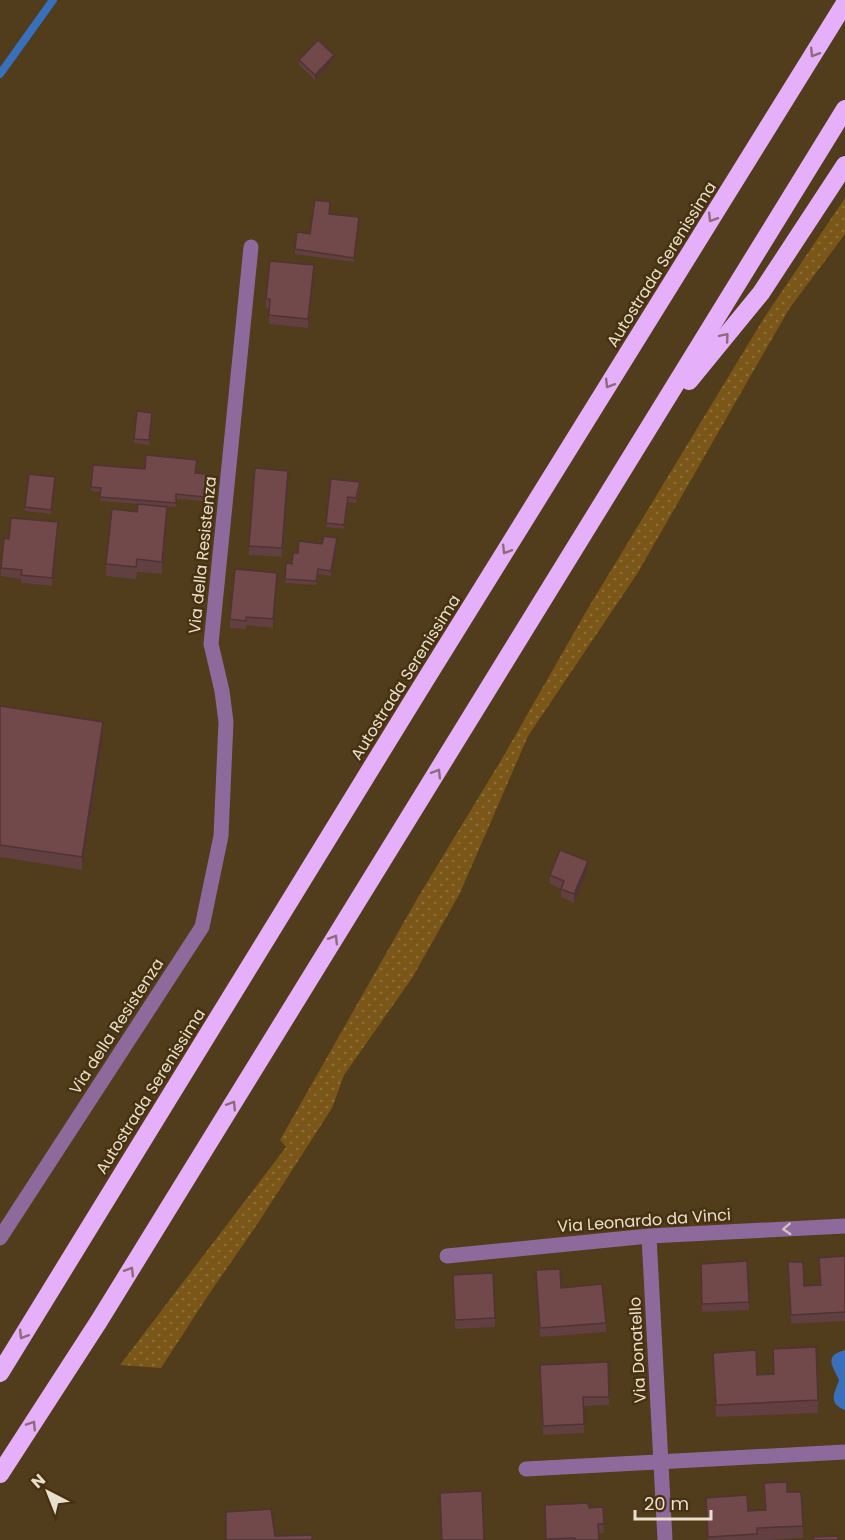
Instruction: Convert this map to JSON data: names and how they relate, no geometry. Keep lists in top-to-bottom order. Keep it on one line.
{"streets":{"highway":["Autostrada Serenissima"],"street":["Via della Resistenza","Via Leonardo da Vinci","Via Donatello"]},"crossings":[["Via Leonardo da Vinci","Via Donatello"]],"one_way":["Via Leonardo da Vinci"],"scale_bar":"20 m","north":"top left"}
